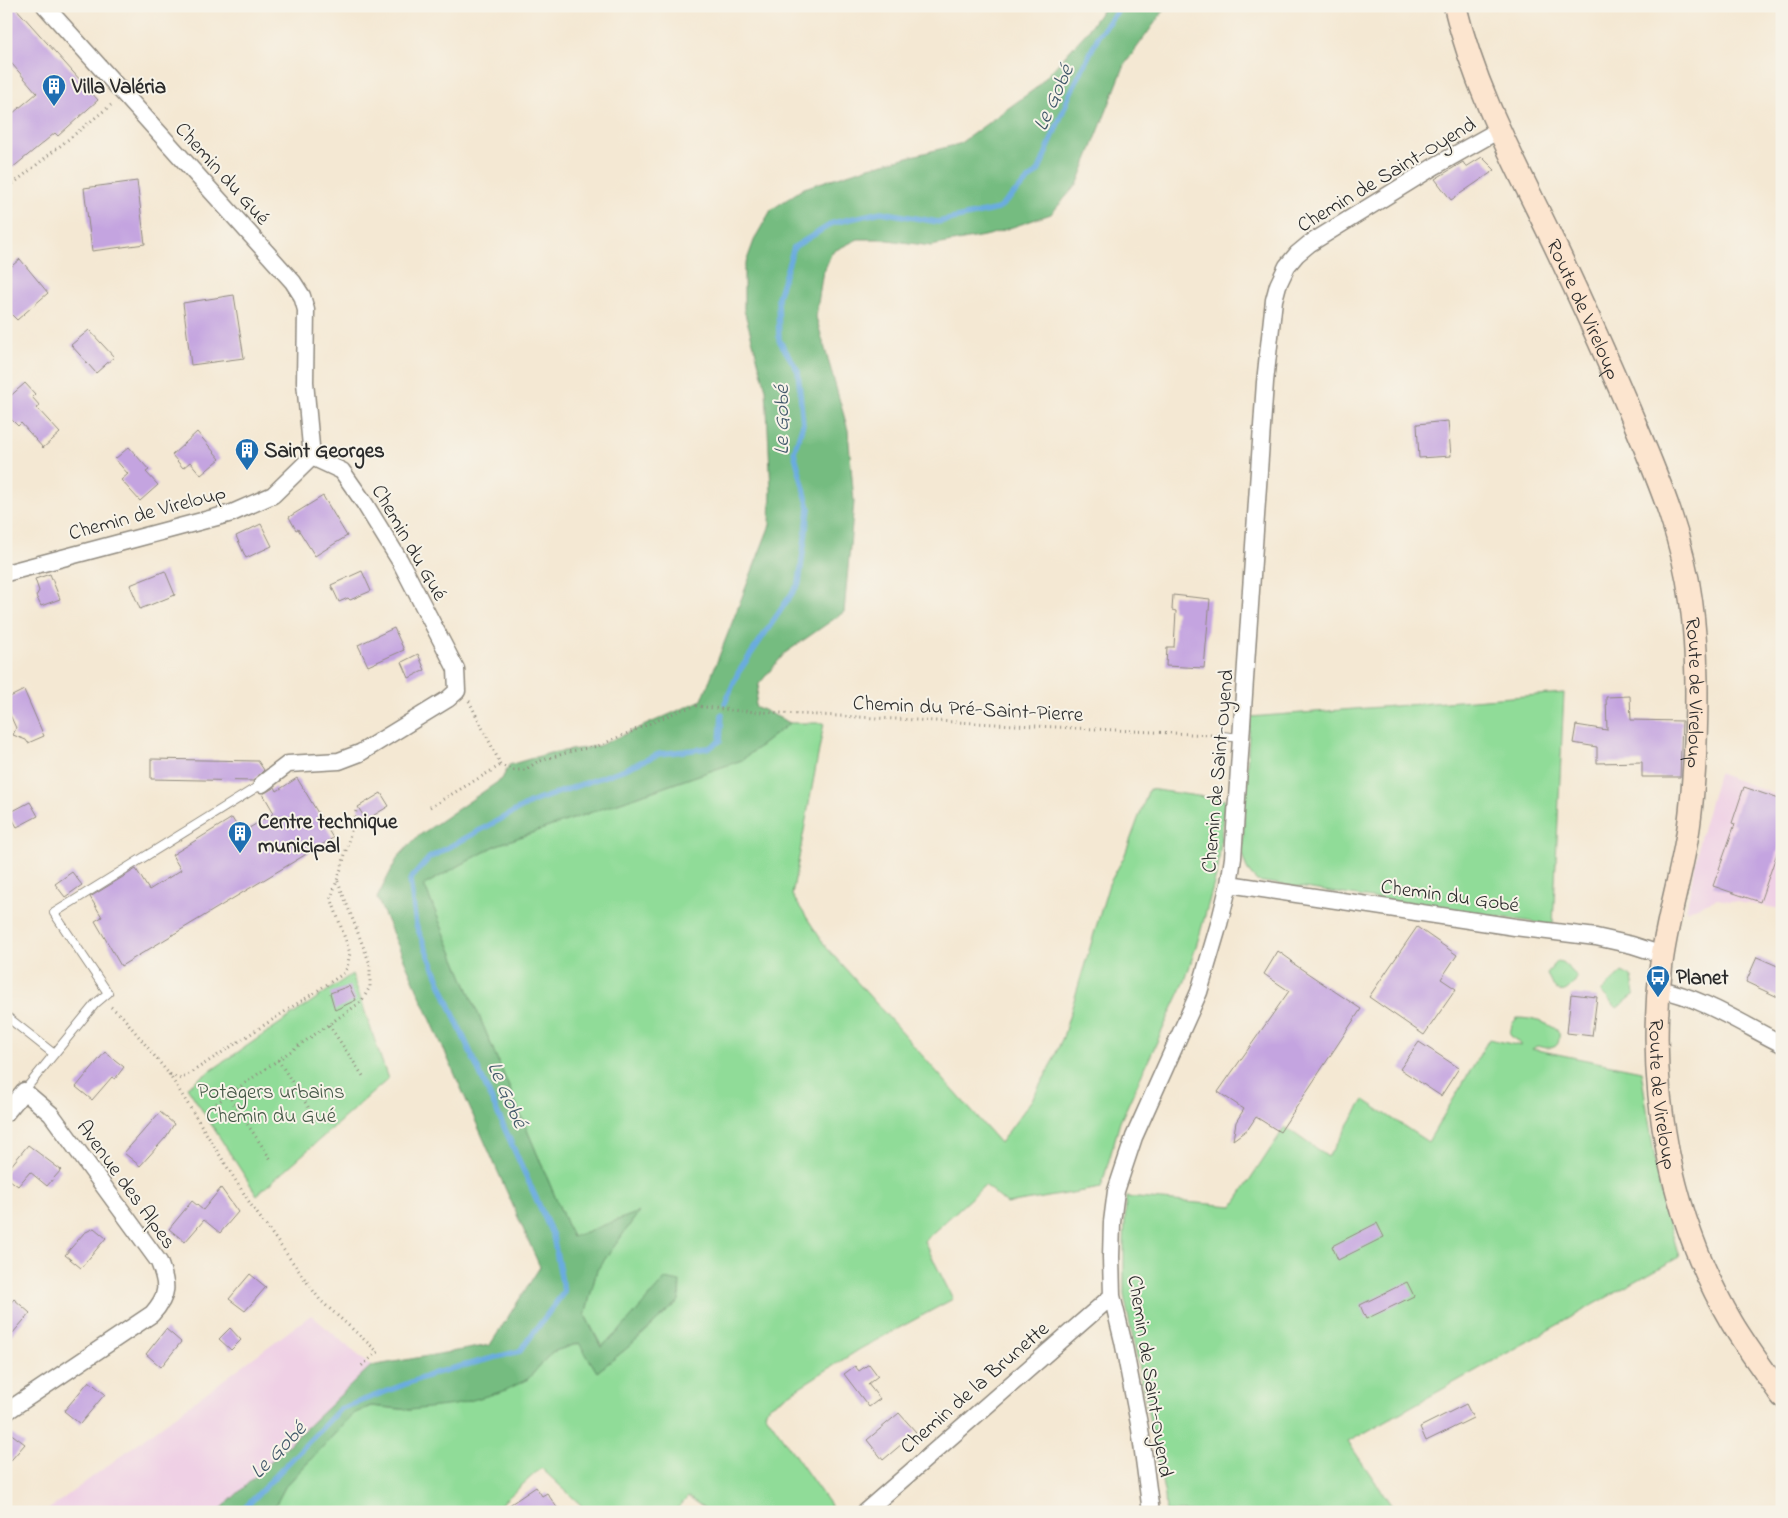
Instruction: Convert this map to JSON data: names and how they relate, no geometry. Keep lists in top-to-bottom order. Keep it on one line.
{"streets":{"main road":["Route de Vireloup"],"street":["Chemin du Gué","Chemin de Saint-Oyend","Chemin de Vireloup","Chemin du Gobé","Avenue des Alpes","Chemin de la Brunette"],"path":["Chemin du Pré-Saint-Pierre"]},"crossings":[["Chemin du Gué","Chemin de Vireloup"],["Chemin de Saint-Oyend","Route de Vireloup"],["Chemin de Saint-Oyend","Chemin du Gobé"],["Chemin de Saint-Oyend","Chemin de la Brunette"],["Route de Vireloup","Chemin du Gobé"]],"water":["Le Gobé"],"parks":["Potagers urbains Chemin du Gué"],"places":{"building":["Villa Valéria","Saint Georges","Centre technique municipal"],"bus stop":["Planet"]}}
